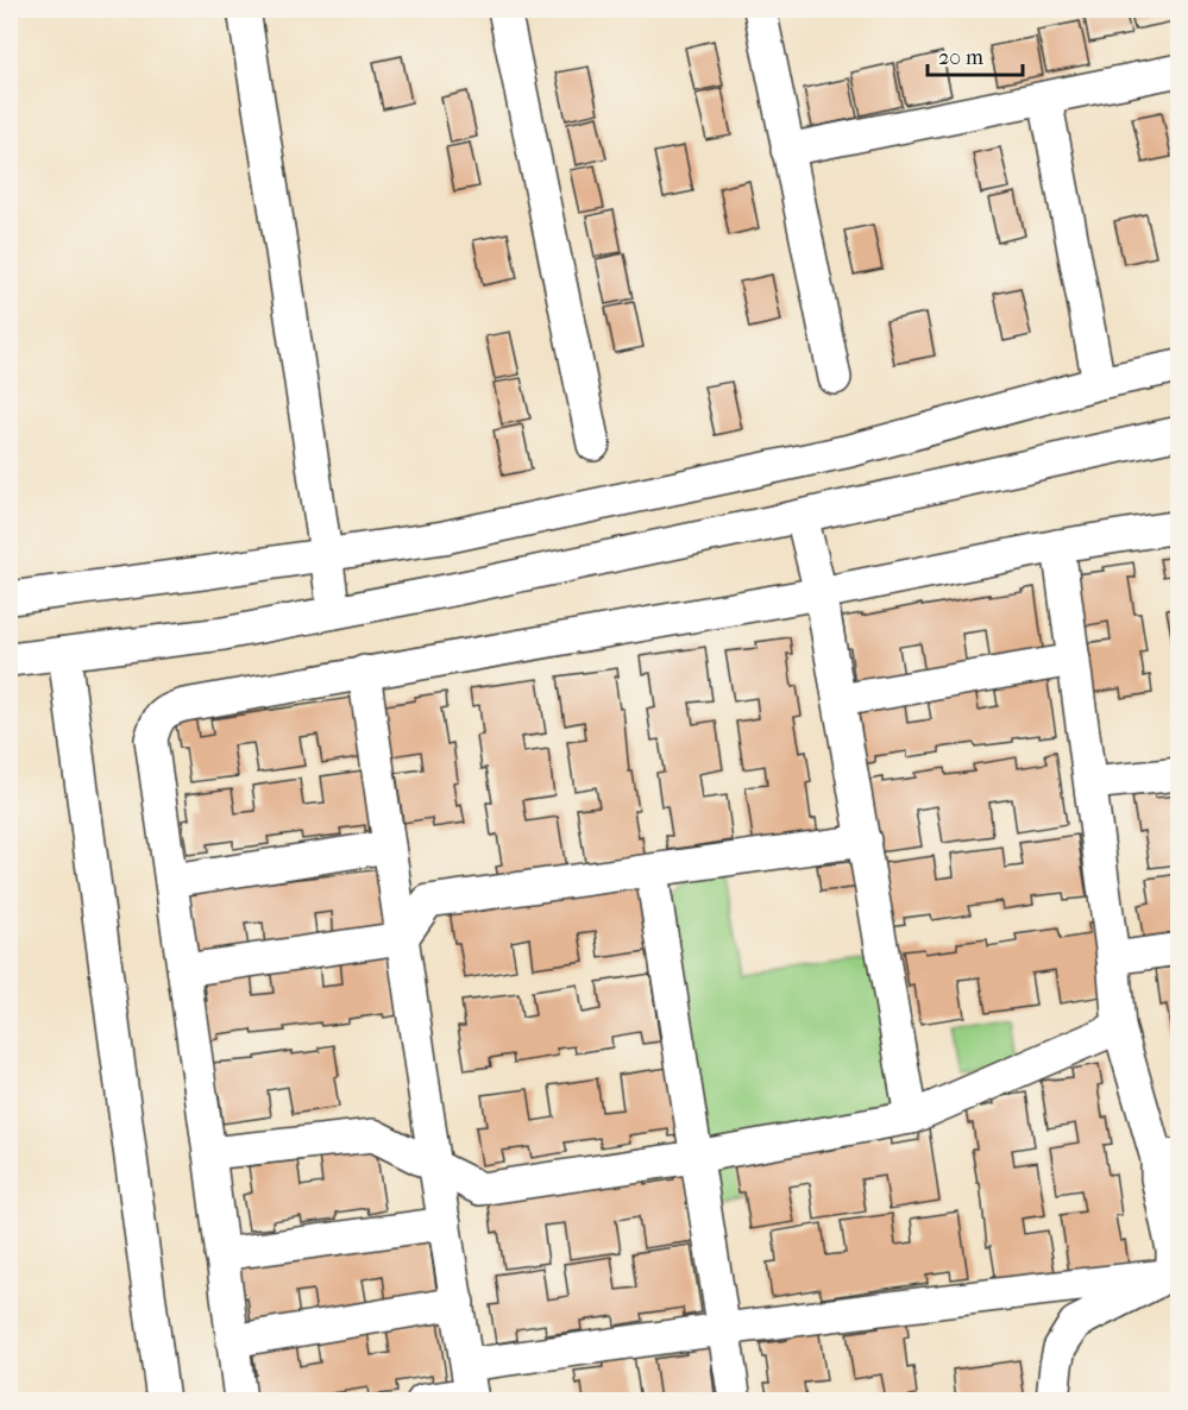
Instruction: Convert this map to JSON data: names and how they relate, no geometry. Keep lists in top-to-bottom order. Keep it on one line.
{"scale_bar":"20 m"}
